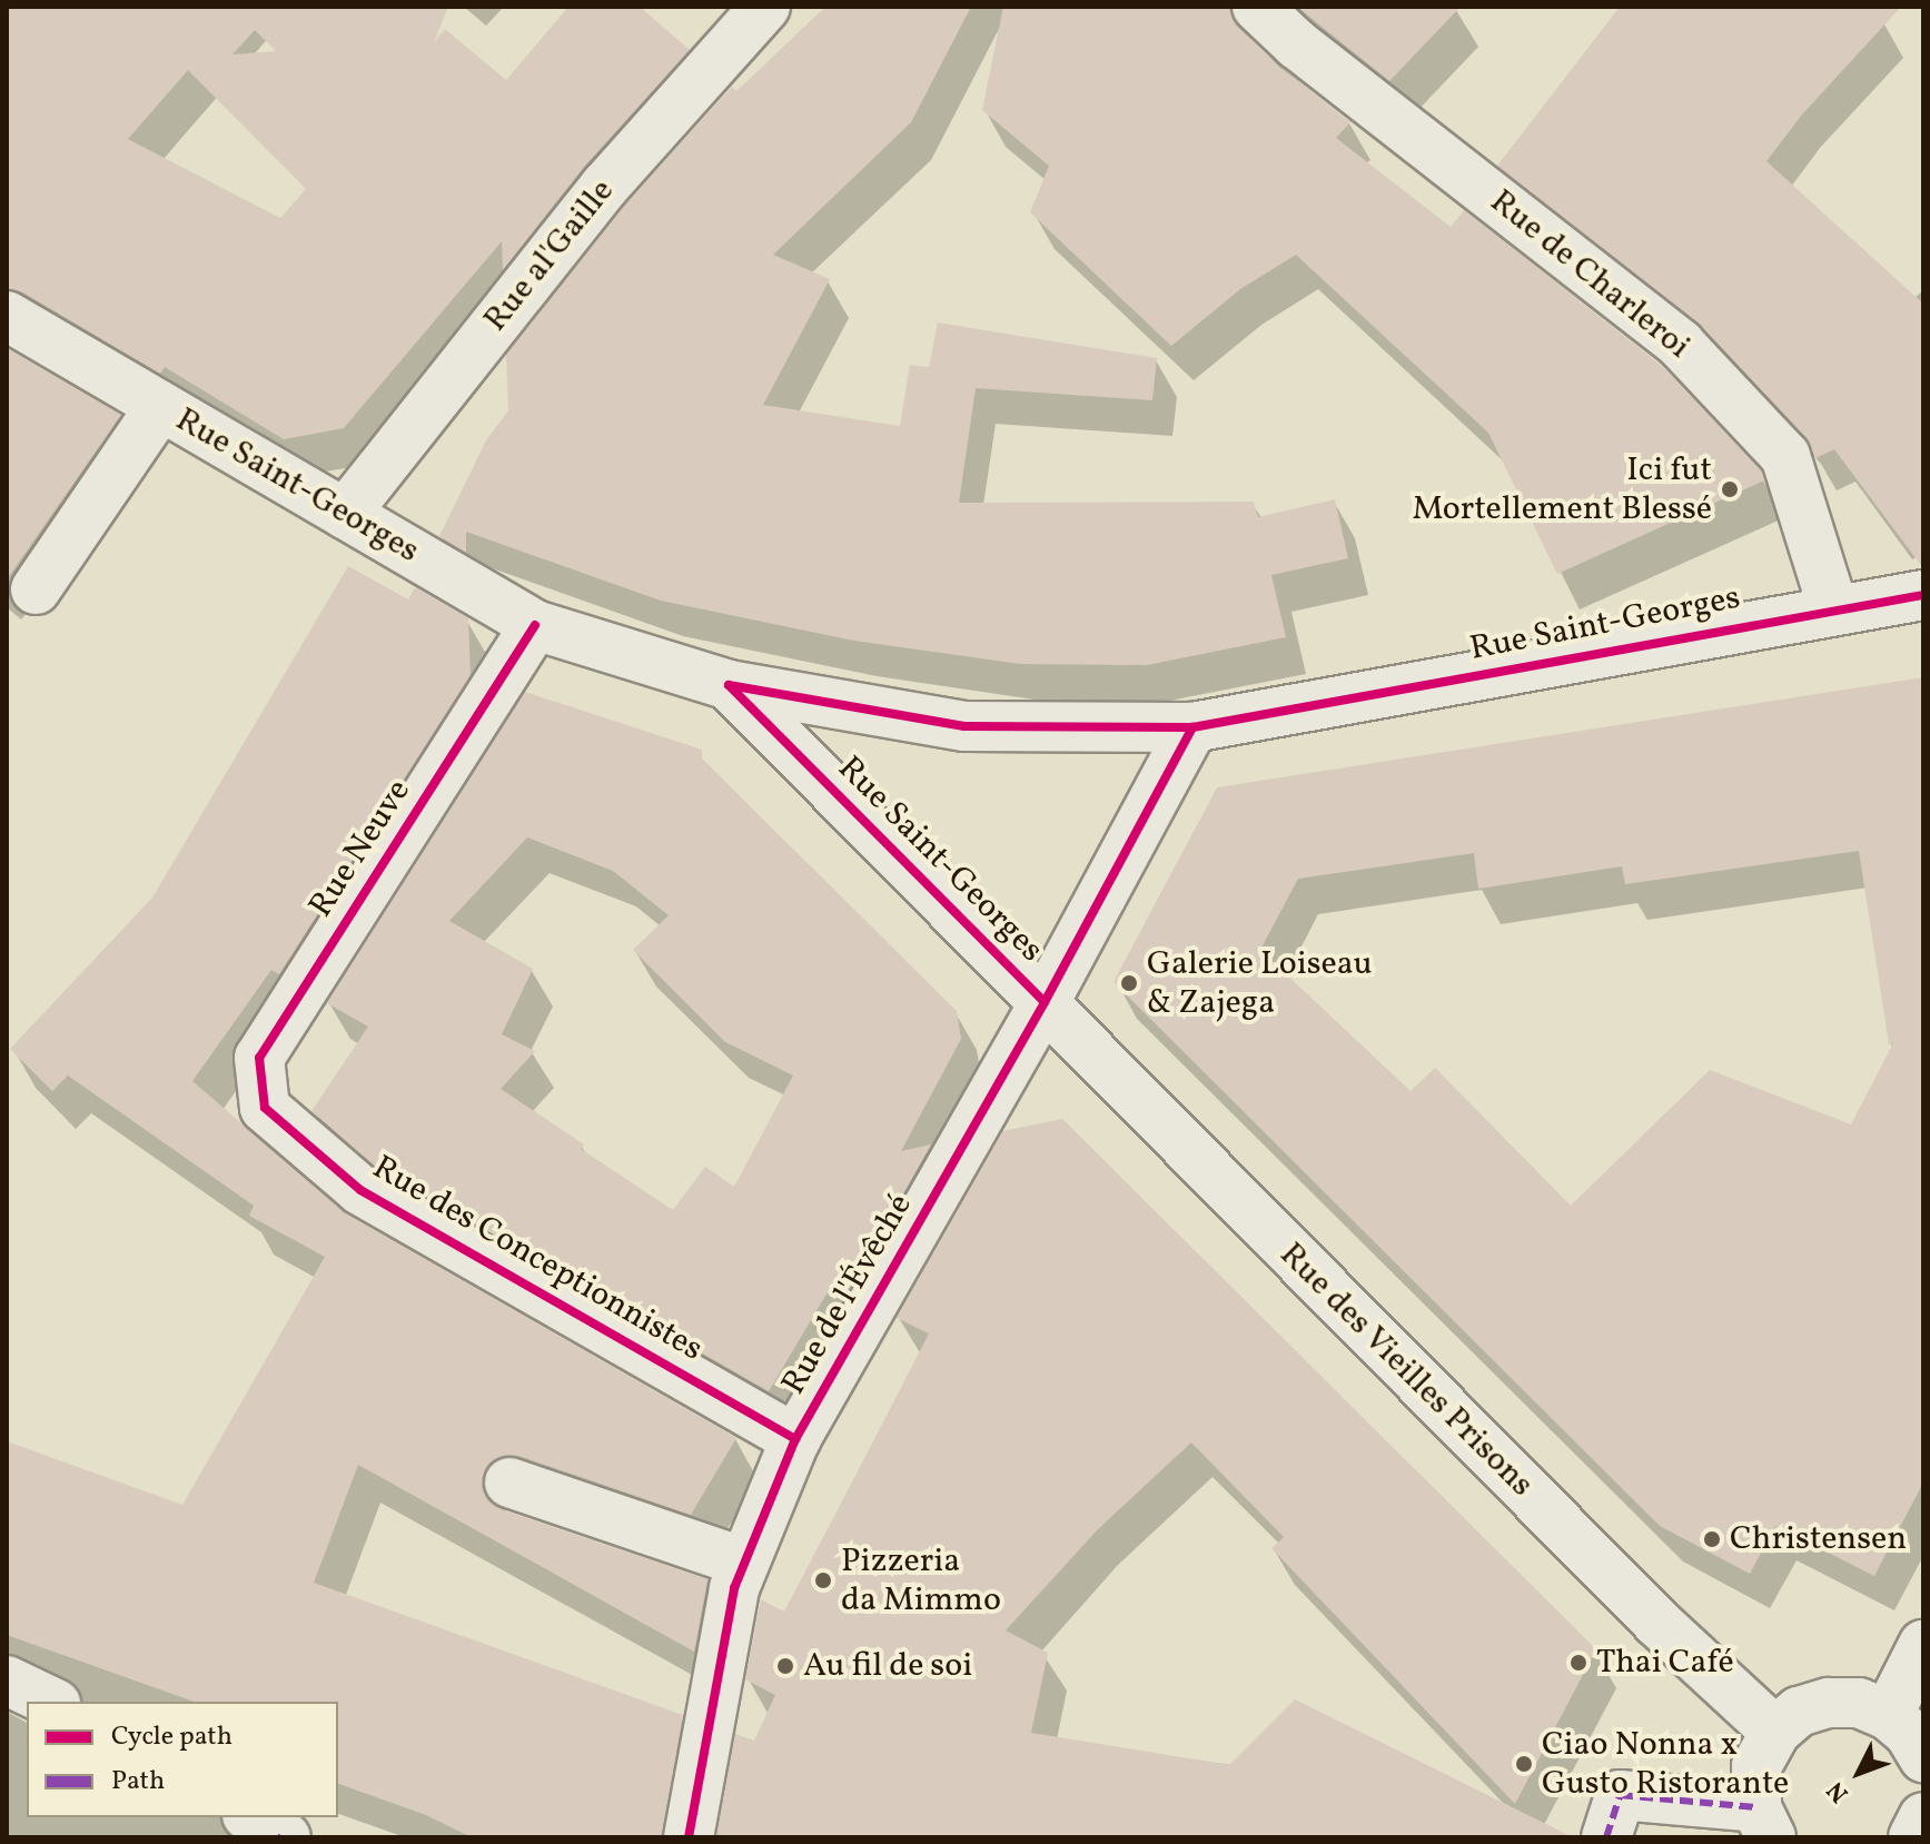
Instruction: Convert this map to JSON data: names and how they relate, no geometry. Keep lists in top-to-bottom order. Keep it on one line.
{"streets":{"street":["Rue al'Gaille","Rue de Charleroi","Rue Saint-Georges","Rue Neuve","Rue des Conceptionnistes","Rue de l'Évêché","Rue des Vieilles Prisons"]},"crossings":[["Rue al'Gaille","Rue Saint-Georges"],["Rue de Charleroi","Rue Saint-Georges"],["Rue Saint-Georges","Rue Neuve"],["Rue Saint-Georges","Rue de l'Évêché"],["Rue Saint-Georges","Rue des Vieilles Prisons"],["Rue Neuve","Rue des Conceptionnistes"],["Rue des Conceptionnistes","Rue de l'Évêché"],["Rue de l'Évêché","Rue des Vieilles Prisons"]],"places":["Ici fut Mortellement Blessé","Galerie Loiseau & Zajega","Christensen","Pizzeria da Mimmo","Thai Café","Au fil de soi","Ciao Nonna x Gusto Ristorante"],"legend":["Cycle path","Path"],"north":"bottom left"}
